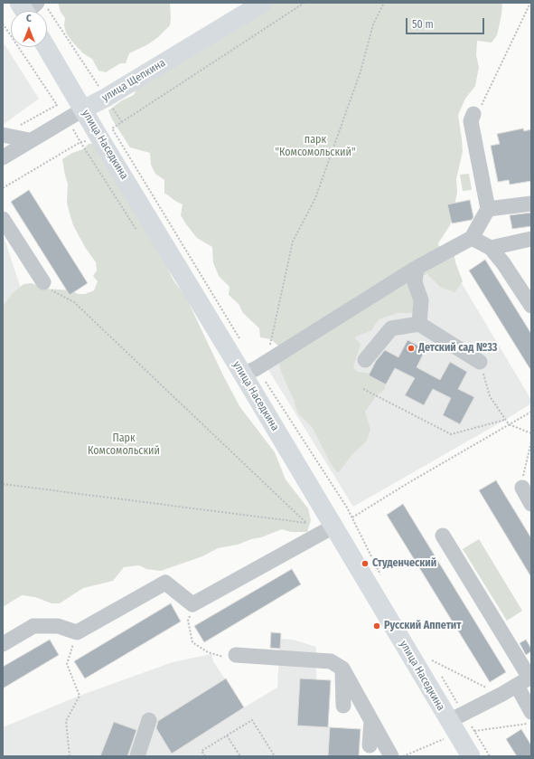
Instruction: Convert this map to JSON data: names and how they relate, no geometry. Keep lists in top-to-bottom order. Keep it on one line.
{"streets":{"main road":["улица Щепкина","улица Наседкина"]},"crossings":[["улица Щепкина","улица Наседкина"]],"parks":["парк \"Комсомольский\"","Парк Комсомольский"],"places":["Детский сад №33","Студенческий","Русский Аппетит"],"scale_bar":"50 m","north":"top"}
